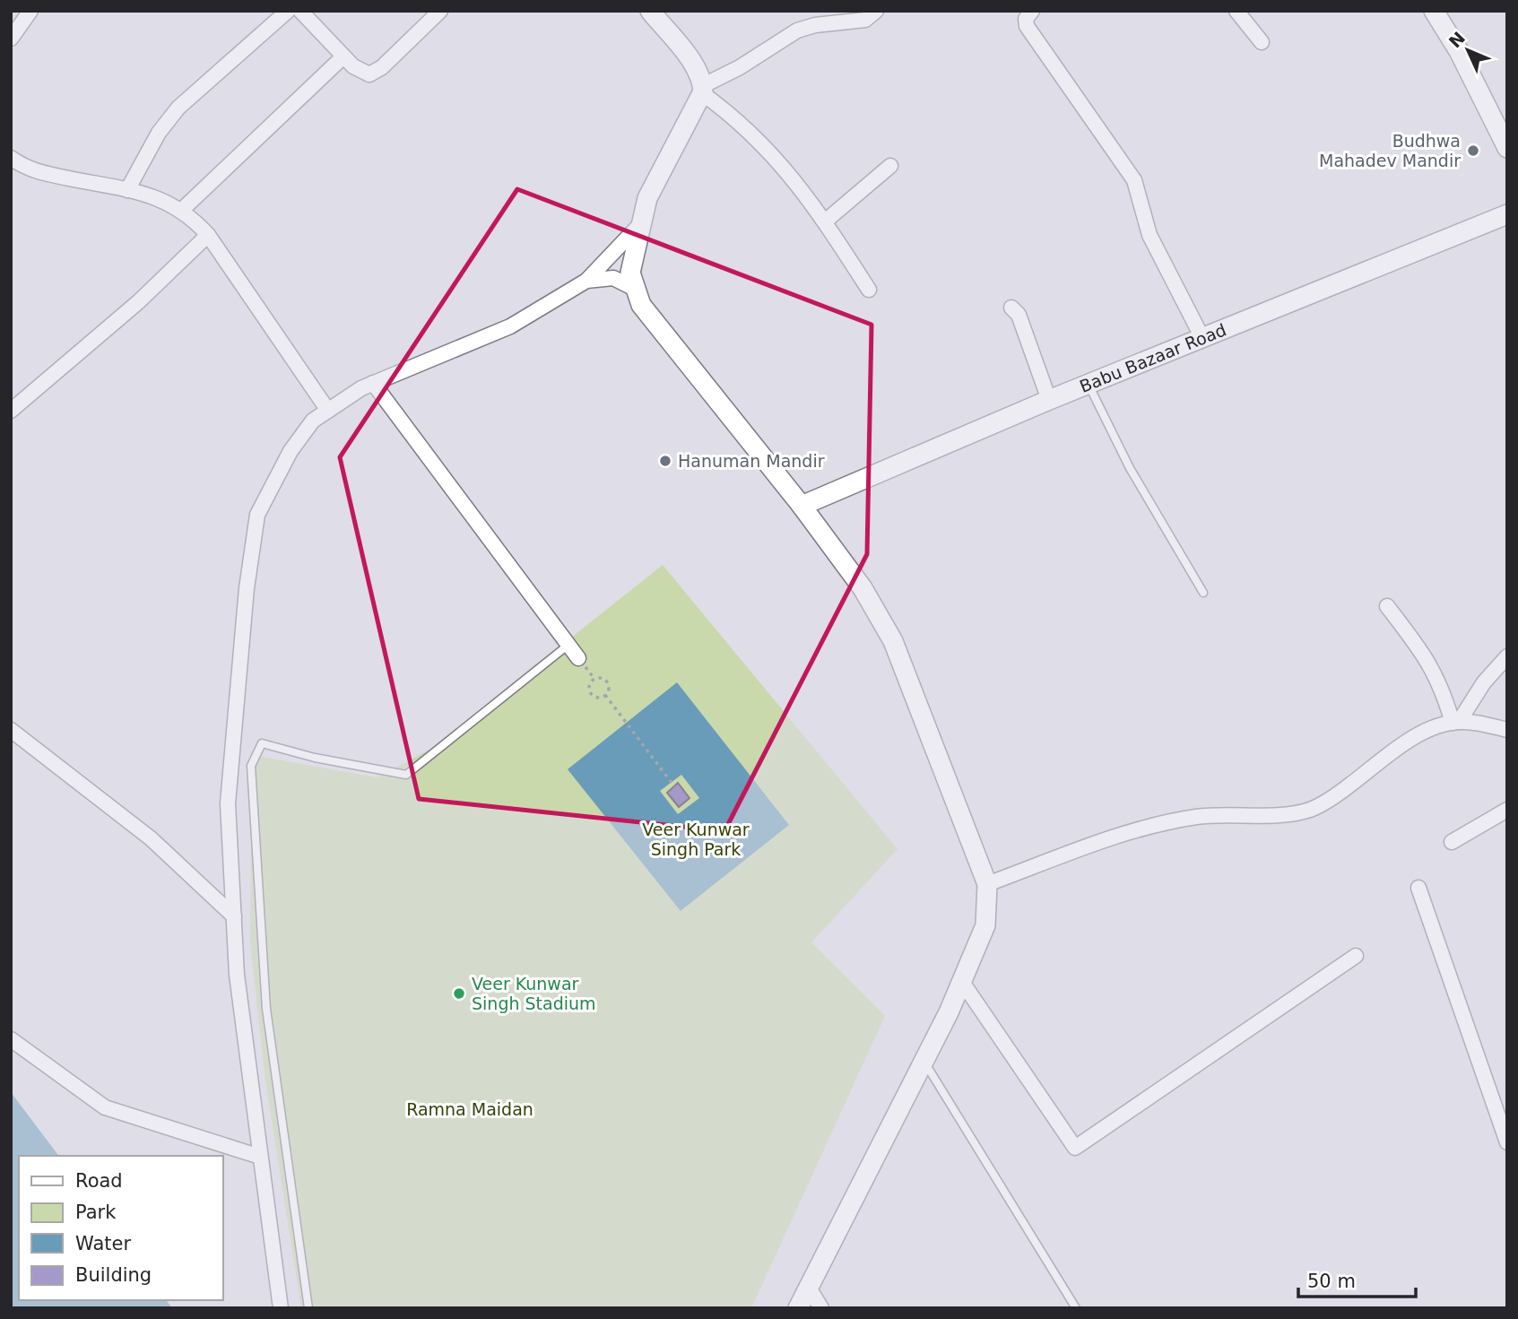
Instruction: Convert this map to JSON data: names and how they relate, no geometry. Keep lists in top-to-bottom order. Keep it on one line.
{"streets":{"street":["Babu Bazaar Road"]},"parks":["Veer Kunwar Singh Park","Ramna Maidan"],"places":["Budhwa Mahadev Mandir","Hanuman Mandir","Veer Kunwar Singh Stadium"],"legend":["Road","Park","Water","Building"],"scale_bar":"50 m","north":"top left"}
